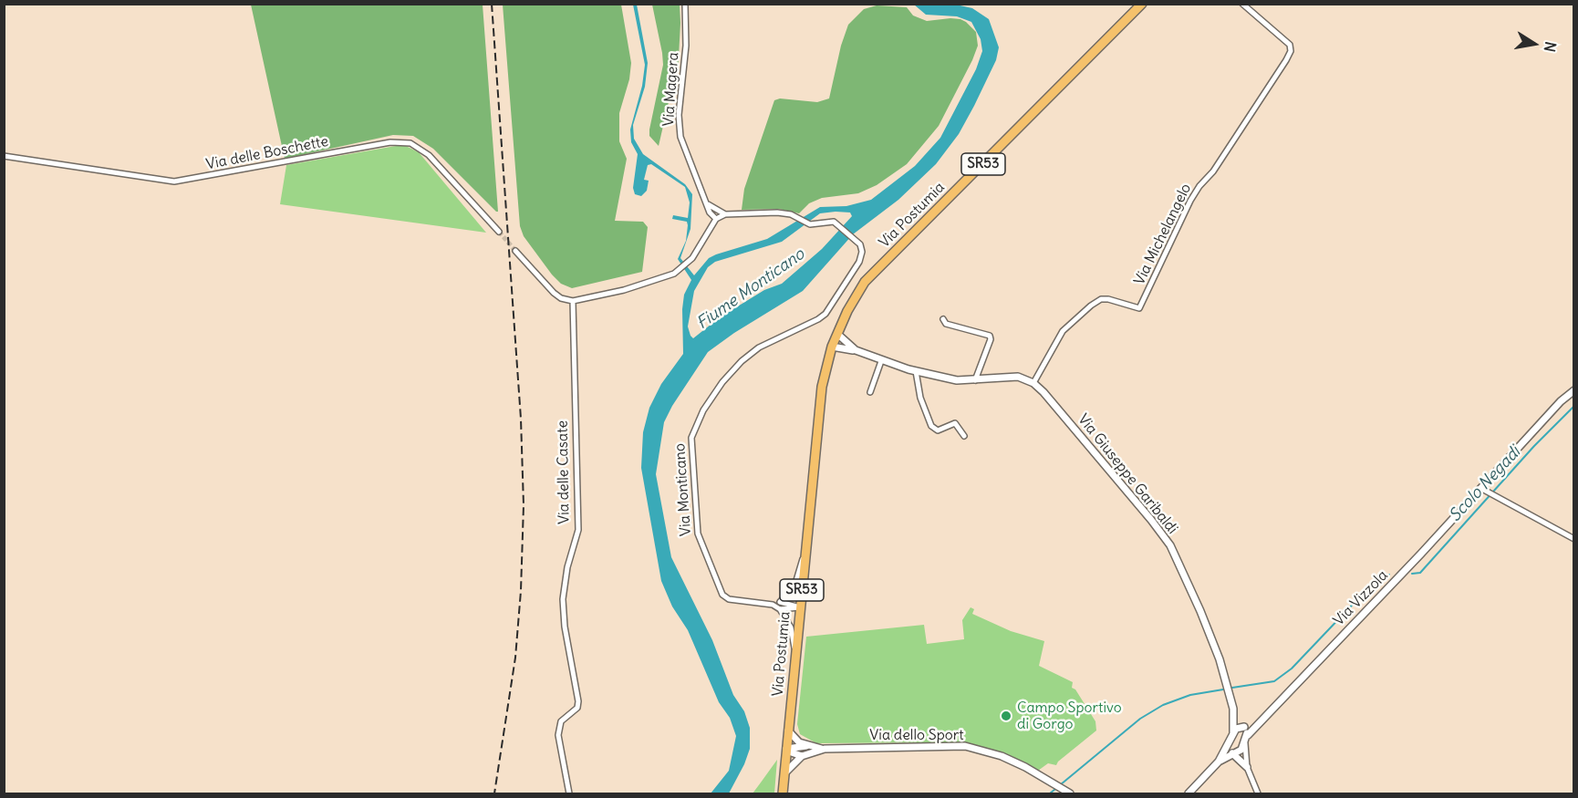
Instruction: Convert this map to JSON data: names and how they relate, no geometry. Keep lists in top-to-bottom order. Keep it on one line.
{"streets":{"main road":["SR53","Via Postumia"],"street":["Via Magera","Via delle Boschette","Via Michelangelo","Via delle Casate","Via Giuseppe Garibaldi","Via Monticano","Via Vizzola","Via dello Sport"]},"crossings":[["Via Michelangelo","Via Giuseppe Garibaldi"]],"water":["Fiume Monticano","Scolo Negadi"],"places":["Campo Sportivo di Gorgo"],"north":"right"}
